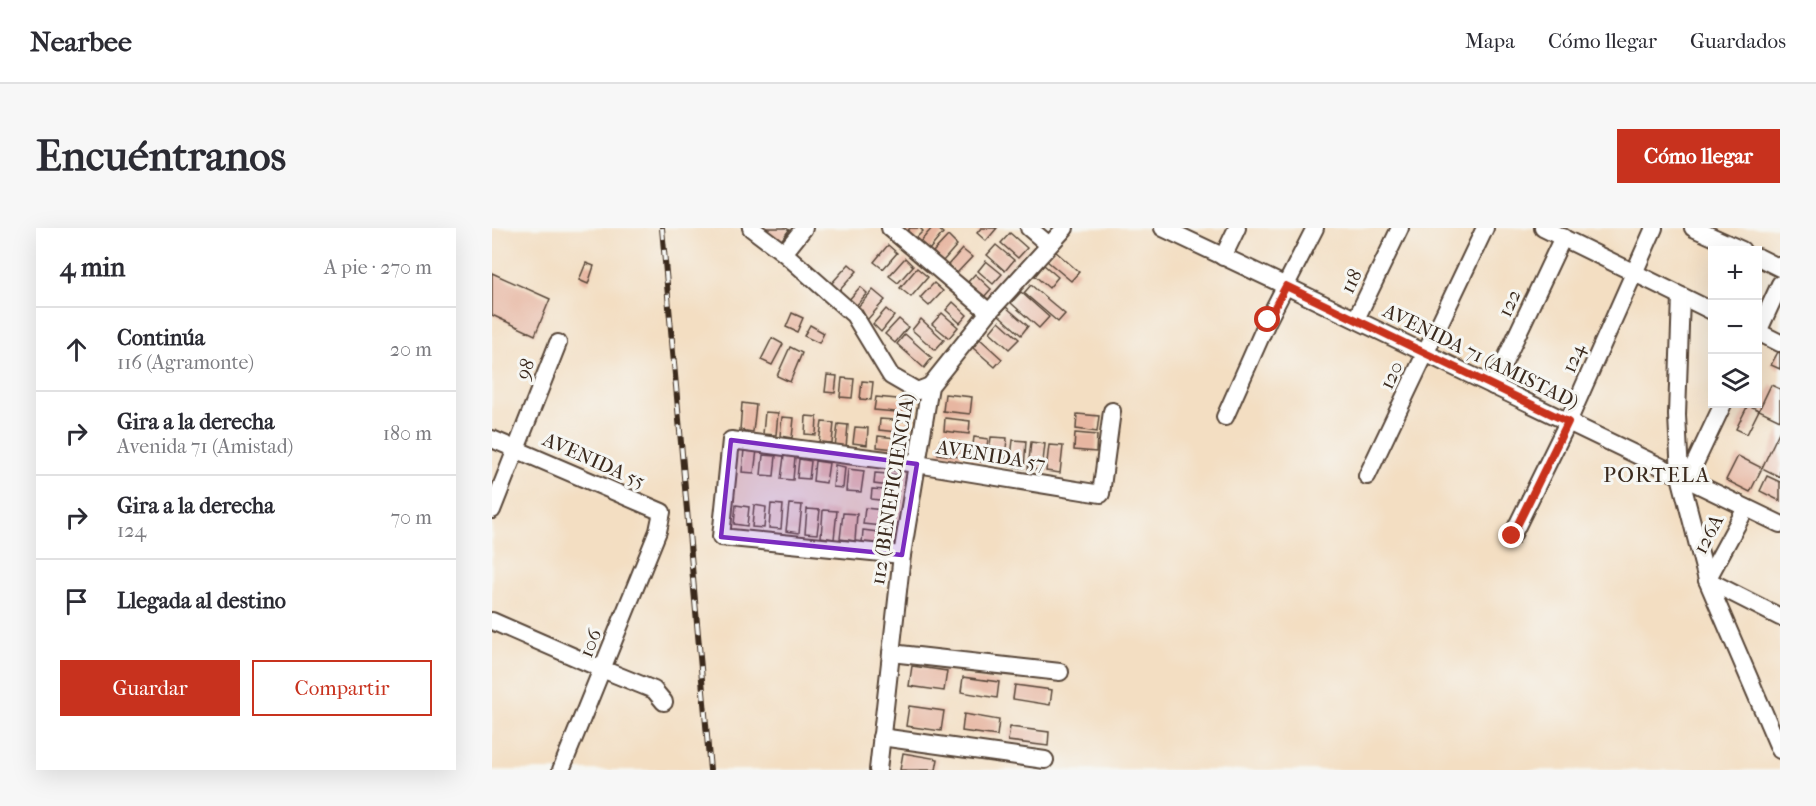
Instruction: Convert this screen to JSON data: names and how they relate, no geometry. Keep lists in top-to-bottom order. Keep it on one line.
{"streets":{"street":["118","122","AVENIDA 71 (AMISTAD)","124","98","120","AVENIDA 57","AVENIDA 55","112 (BENEFICIENCIA)","126A","106"]},"crossings":[["118","AVENIDA 71 (AMISTAD)"],["122","AVENIDA 71 (AMISTAD)"],["AVENIDA 71 (AMISTAD)","124"],["AVENIDA 71 (AMISTAD)","120"],["AVENIDA 71 (AMISTAD)","126A"],["98","AVENIDA 55"],["AVENIDA 57","112 (BENEFICIENCIA)"],["AVENIDA 55","106"]],"districts":["PORTELA"],"page":{"header":"Nearbee","nav":["Mapa","Cómo llegar","Guardados"],"buttons":["Cómo llegar",["Guardar","Compartir"]],"title":"Encuéntranos","heading":["4 min","A pie · 270 m"],"map_buttons":["+","−"],"list":[["Continúa","116 (Agramonte)","20 m"],["Gira a la derecha","Avenida 71 (Amistad)","180 m"],["Gira a la derecha","124","70 m"],"Llegada al destino"]}}
